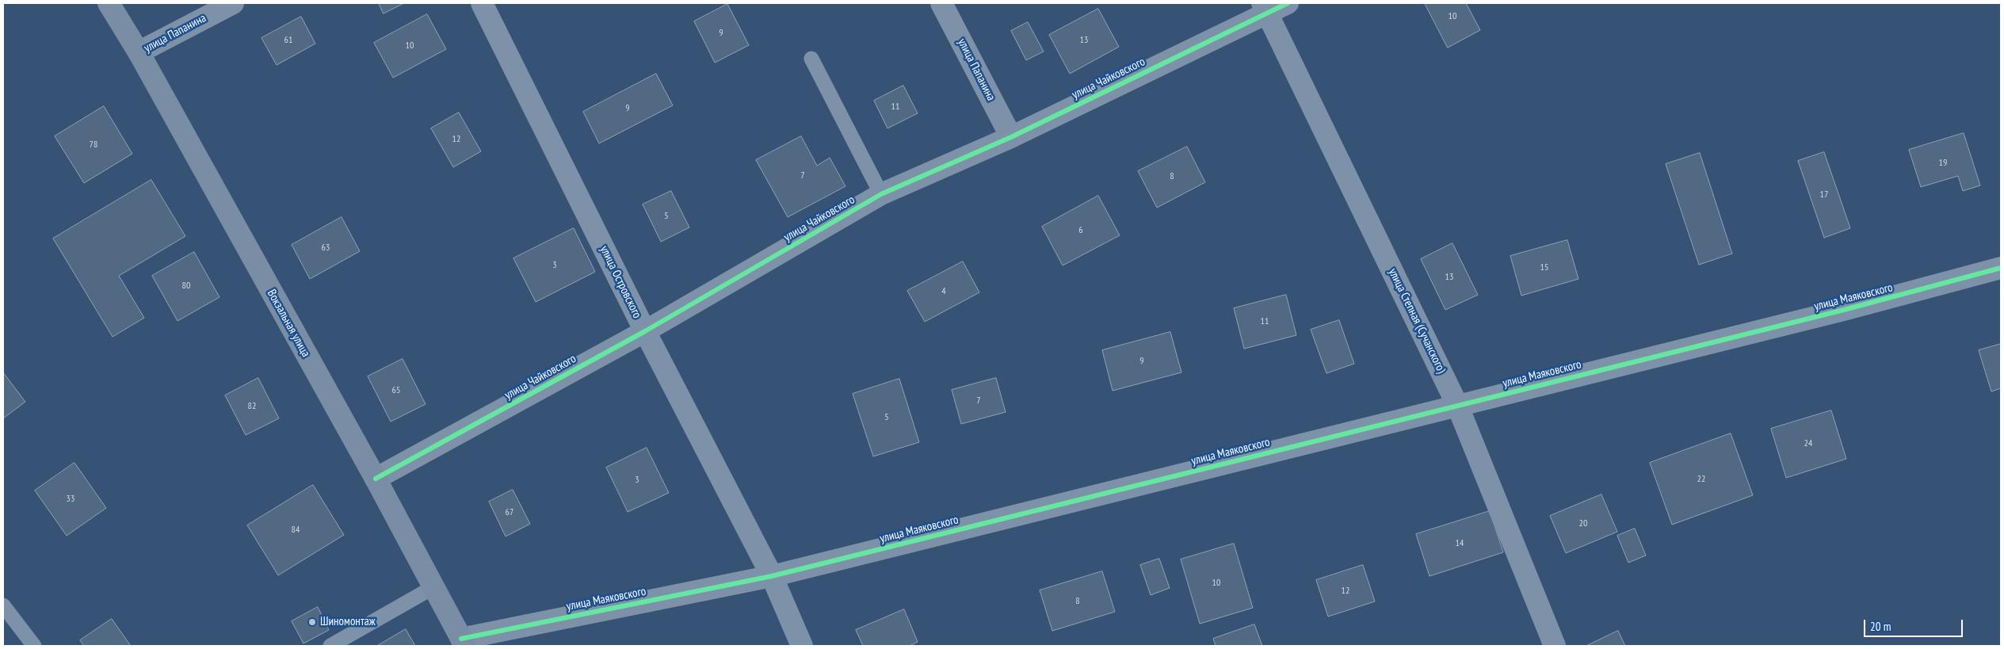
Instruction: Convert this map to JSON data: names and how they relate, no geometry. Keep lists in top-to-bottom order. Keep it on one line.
{"streets":{"main road":["Вокзальная улица"],"street":["улица Папанина","улица Чайковского","улица Островского","улица Маяковского","улица Степная (Сучанского)"]},"crossings":[["улица Папанина","улица Чайковского"],["улица Папанина","Вокзальная улица"],["улица Чайковского","улица Островского"],["улица Чайковского","улица Степная (Сучанского)"],["улица Чайковского","Вокзальная улица"],["улица Островского","улица Маяковского"],["улица Маяковского","улица Степная (Сучанского)"],["улица Маяковского","Вокзальная улица"]],"places":["Шиномонтаж"],"house_numbers":["10","9","61","13","10","11","9","12","78","19","7","8","17","5","6","63","3","15","13","80","4","11","9","65","7","82","5","24","22","3","33","67","20","84","14","10","12","8"],"scale_bar":"20 m"}
